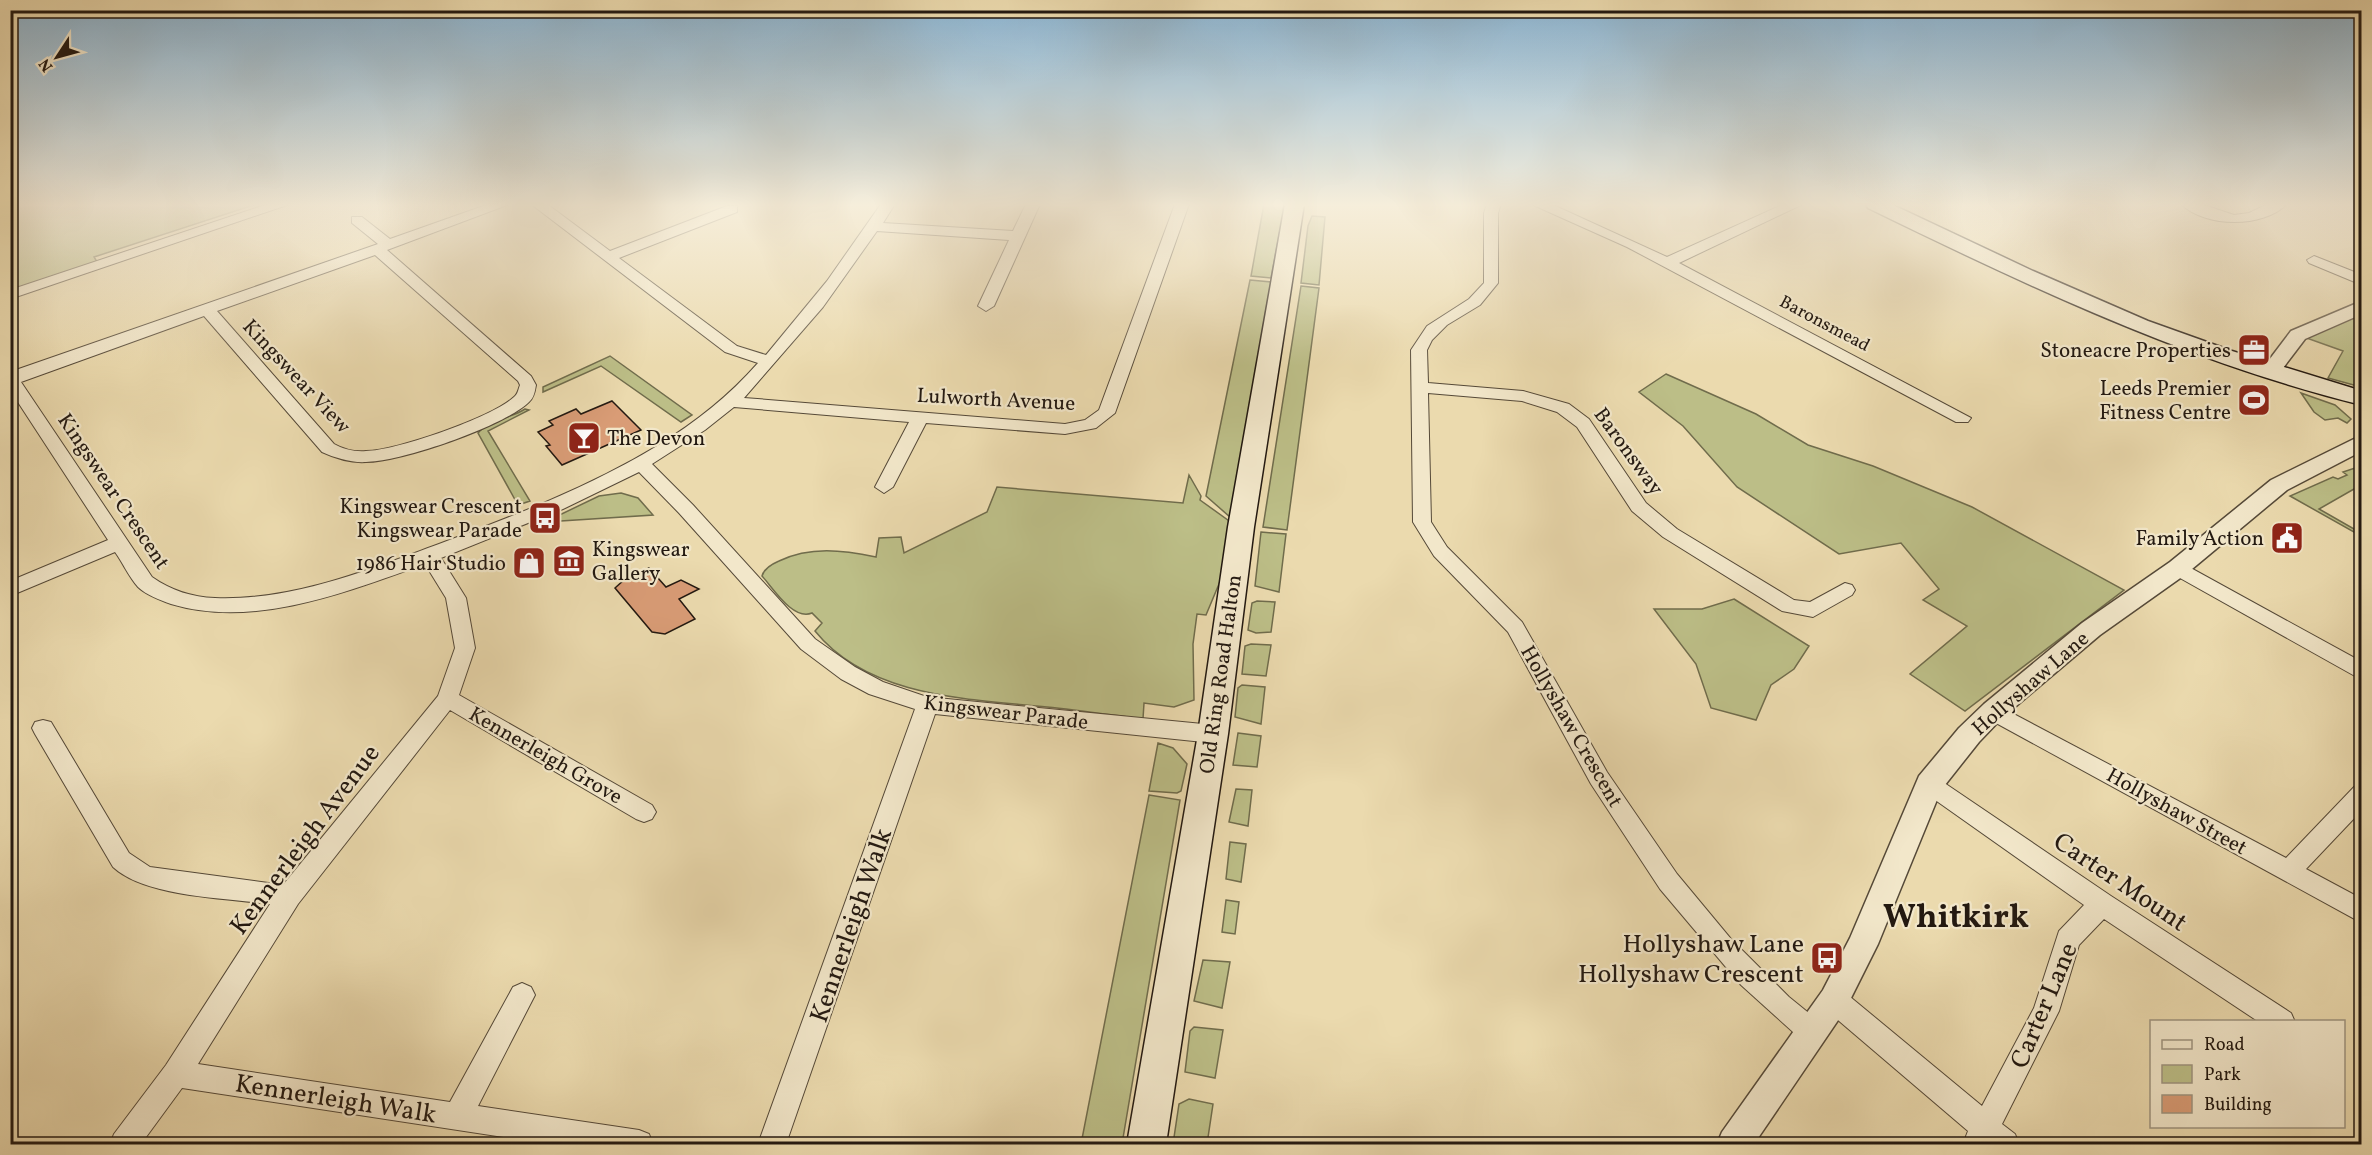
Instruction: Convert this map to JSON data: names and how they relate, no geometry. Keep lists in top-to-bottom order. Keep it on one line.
{"streets":{"main road":["Old Ring Road Halton"],"street":["Baronsmead","Kingswear View","Lulworth Avenue","Baronsway","Kingswear Crescent","Hollyshaw Lane","Kingswear Parade","Hollyshaw Crescent","Kennerleigh Grove","Hollyshaw Street","Kennerleigh Avenue","Carter Mount","Kennerleigh Walk","Carter Lane"]},"crossings":[["Lulworth Avenue","Kingswear Crescent"],["Baronsway","Hollyshaw Crescent"],["Kingswear Crescent","Kingswear Parade"],["Kingswear Crescent","Kennerleigh Avenue"],["Old Ring Road Halton","Kingswear Parade"],["Hollyshaw Lane","Hollyshaw Crescent"],["Hollyshaw Lane","Hollyshaw Street"],["Hollyshaw Lane","Carter Mount"],["Kingswear Parade","Kennerleigh Walk"],["Kennerleigh Grove","Kennerleigh Avenue"],["Kennerleigh Avenue","Kennerleigh Walk"],["Carter Mount","Carter Lane"]],"districts":["Whitkirk"],"places":{"office":["Stoneacre Properties"],"sports":["Leeds Premier Fitness Centre"],"bar":["The Devon"],"bus stop":["Kingswear Crescent Kingswear Parade","Hollyshaw Lane Hollyshaw Crescent"],"public building":["Family Action"],"museum":["Kingswear Gallery"],"shop":["1986 Hair Studio"]},"legend":["Road","Park","Building"],"north":"bottom left"}
